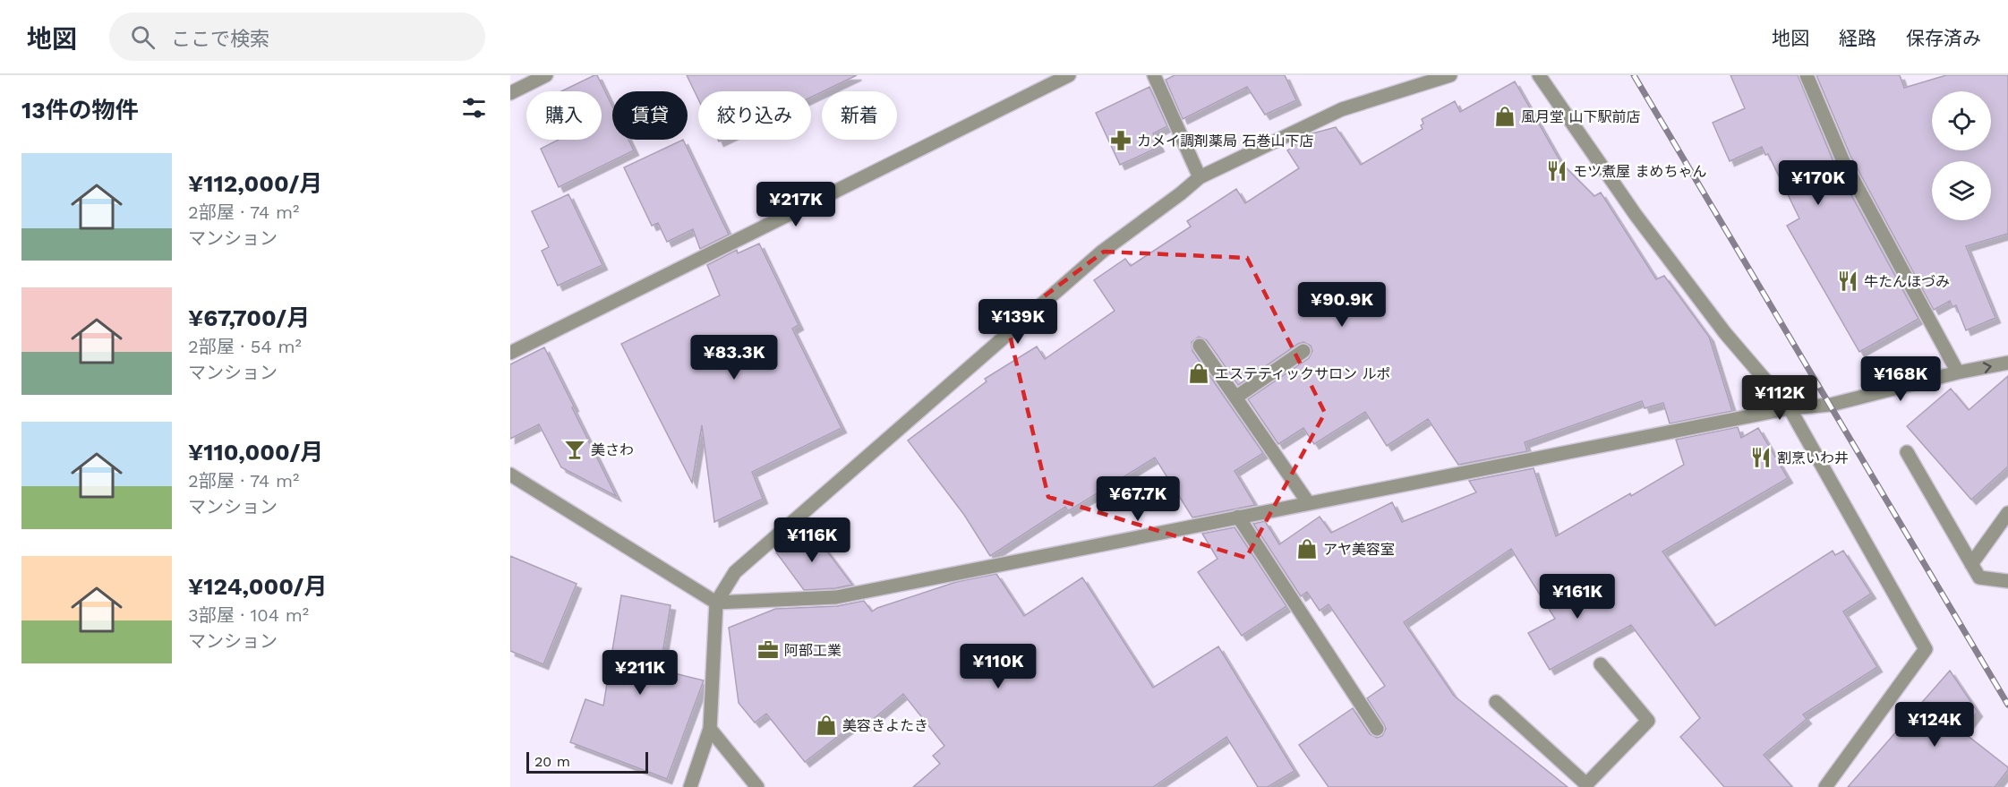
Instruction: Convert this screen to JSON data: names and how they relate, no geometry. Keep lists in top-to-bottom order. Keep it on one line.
{"places":{"shop":["風月堂 山下駅前店","エステティックサロン ルポ","アヤ美容室","美容きよたき"],"pharmacy":["カメイ調剤薬局 石巻山下店"],"restaurant":["モツ煮屋 まめちゃん","牛たんほづみ","割烹いわ井"],"bar":["美さわ"],"office":["阿部工業"]},"scale_bar":"20 m","page":{"header":"地図","search":"ここで検索","nav":["地図","経路","保存済み"],"heading":"13件の物件","chip":["購入","賃貸","絞り込み","新着"],"list":[{"name":"¥112,000/月","note":"2部屋 · 74 m² · マンション"},{"name":"¥67,700/月","note":"2部屋 · 54 m² · マンション"},{"name":"¥110,000/月","note":"2部屋 · 74 m² · マンション"},{"name":"¥124,000/月","note":"3部屋 · 104 m² · マンション"}],"price":["¥170K","¥217K","¥90.9K","¥139K","¥83.3K","¥168K","¥112K","¥67.7K","¥116K","¥161K","¥110K","¥211K","¥124K"],"scale":"20 m"}}
